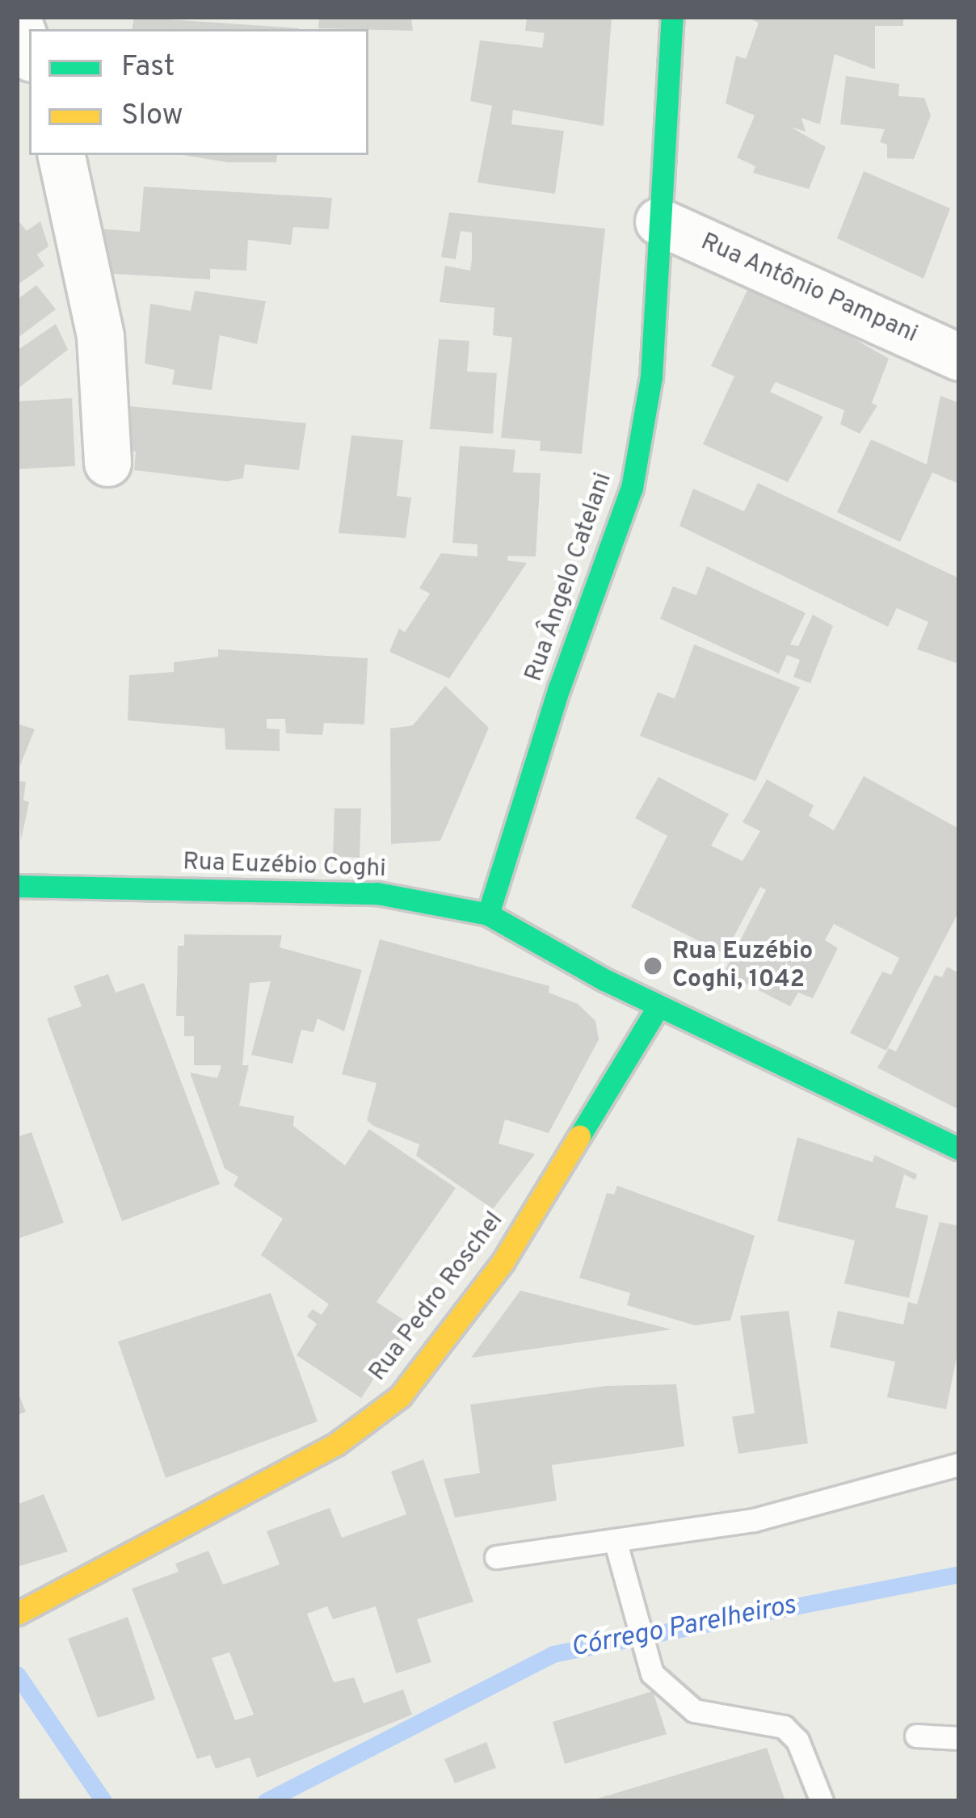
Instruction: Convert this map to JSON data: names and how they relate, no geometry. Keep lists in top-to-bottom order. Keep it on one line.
{"streets":{"street":["Rua Antônio Pampani","Rua Ângelo Catelani","Rua Euzébio Coghi","Rua Pedro Roschel"]},"crossings":[["Rua Antônio Pampani","Rua Ângelo Catelani"],["Rua Ângelo Catelani","Rua Euzébio Coghi"],["Rua Euzébio Coghi","Rua Pedro Roschel"]],"water":["Córrego Parelheiros"],"places":["Rua Euzébio Coghi, 1042"],"legend":["Fast","Slow"]}
